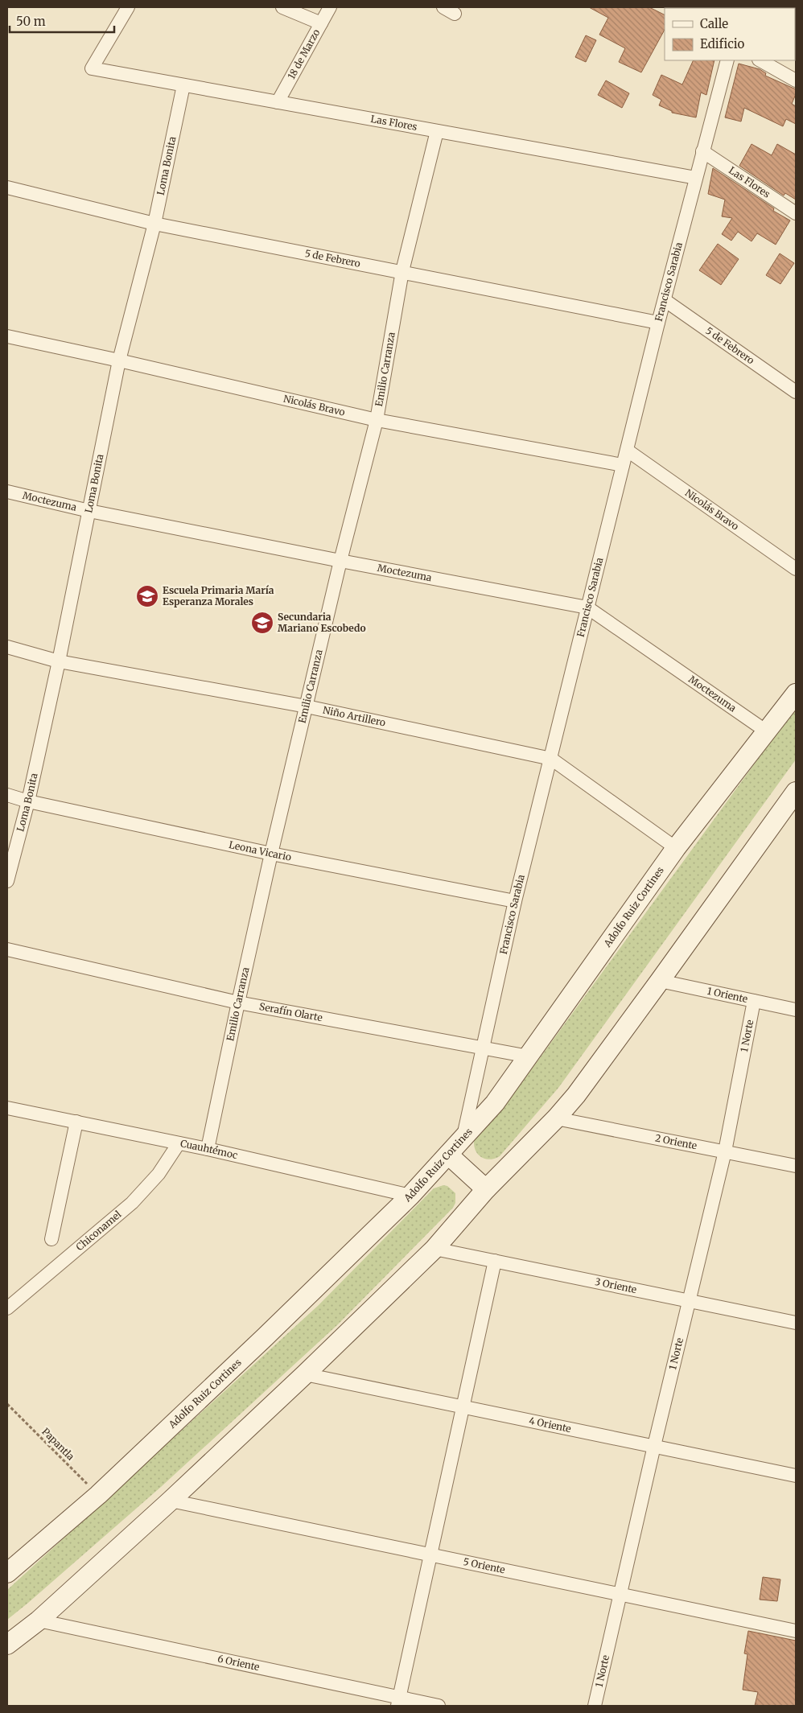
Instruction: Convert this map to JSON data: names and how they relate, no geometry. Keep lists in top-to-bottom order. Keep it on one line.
{"streets":{"main road":["Adolfo Ruiz Cortines"],"street":["18 de Marzo","Las Flores","Loma Bonita","5 de Febrero","Francisco Sarabia","Emilio Carranza","Nicolás Bravo","Moctezuma","Niño Artillero","Leona Vicario","1 Oriente","Serafín Olarte","1 Norte","2 Oriente","Cuauhtémoc","Chiconamel","3 Oriente","4 Oriente","5 Oriente","6 Oriente"],"path":["Papantla"]},"crossings":[["18 de Marzo","Las Flores"],["Las Flores","Loma Bonita"],["Las Flores","Francisco Sarabia"],["Las Flores","Emilio Carranza"],["Loma Bonita","5 de Febrero"],["Loma Bonita","Nicolás Bravo"],["Loma Bonita","Moctezuma"],["Loma Bonita","Niño Artillero"],["Loma Bonita","Leona Vicario"],["5 de Febrero","Francisco Sarabia"],["5 de Febrero","Emilio Carranza"],["Francisco Sarabia","Nicolás Bravo"],["Francisco Sarabia","Moctezuma"],["Francisco Sarabia","Niño Artillero"],["Francisco Sarabia","Leona Vicario"],["Francisco Sarabia","Adolfo Ruiz Cortines"],["Francisco Sarabia","Serafín Olarte"],["Emilio Carranza","Nicolás Bravo"],["Emilio Carranza","Moctezuma"],["Emilio Carranza","Niño Artillero"],["Emilio Carranza","Leona Vicario"],["Emilio Carranza","Serafín Olarte"],["Emilio Carranza","Cuauhtémoc"],["Moctezuma","Adolfo Ruiz Cortines"],["Niño Artillero","Adolfo Ruiz Cortines"],["Adolfo Ruiz Cortines","Serafín Olarte"],["Adolfo Ruiz Cortines","Cuauhtémoc"],["Adolfo Ruiz Cortines","Papantla"],["1 Oriente","1 Norte"],["1 Norte","2 Oriente"],["1 Norte","3 Oriente"],["1 Norte","4 Oriente"],["1 Norte","5 Oriente"],["Cuauhtémoc","Chiconamel"]],"places":{"school or university":["Escuela Primaria María Esperanza Morales","Secundaria Mariano Escobedo"]},"legend":["Calle","Edificio"],"scale_bar":"50 m"}
